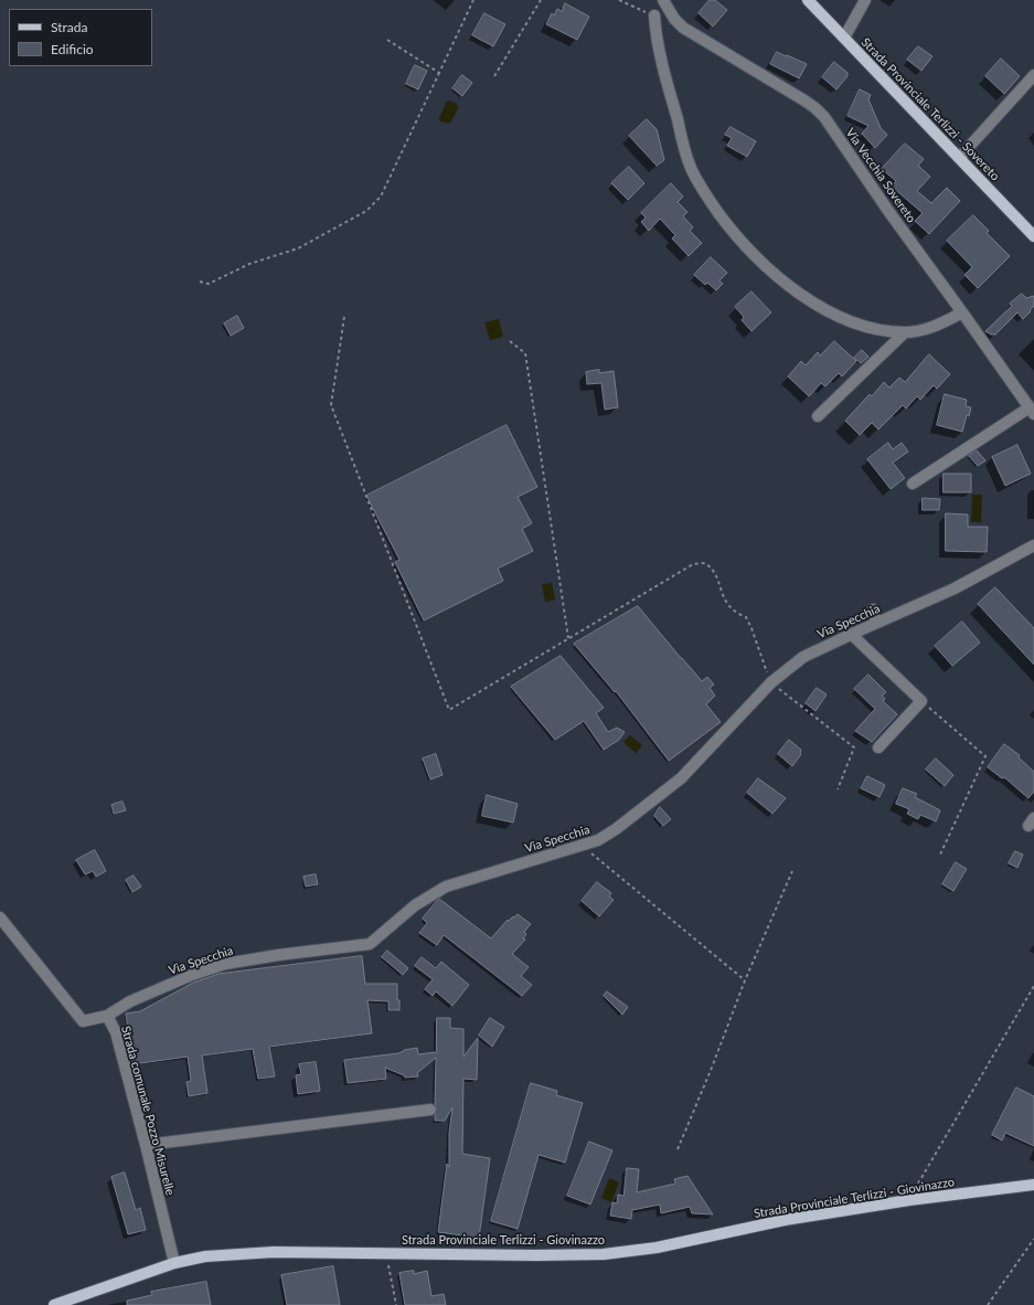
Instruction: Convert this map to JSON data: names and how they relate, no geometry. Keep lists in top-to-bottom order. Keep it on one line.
{"streets":{"main road":["Strada Provinciale Terlizzi - Sovereto","Strada Provinciale Terlizzi - Giovinazzo"],"street":["Via Vecchia Sovereto","Via Specchia","Strada comunale Pozzo Misurelle"]},"crossings":[["Via Specchia","Strada comunale Pozzo Misurelle"],["Strada comunale Pozzo Misurelle","Strada Provinciale Terlizzi - Giovinazzo"]],"legend":["Strada","Edificio"]}
